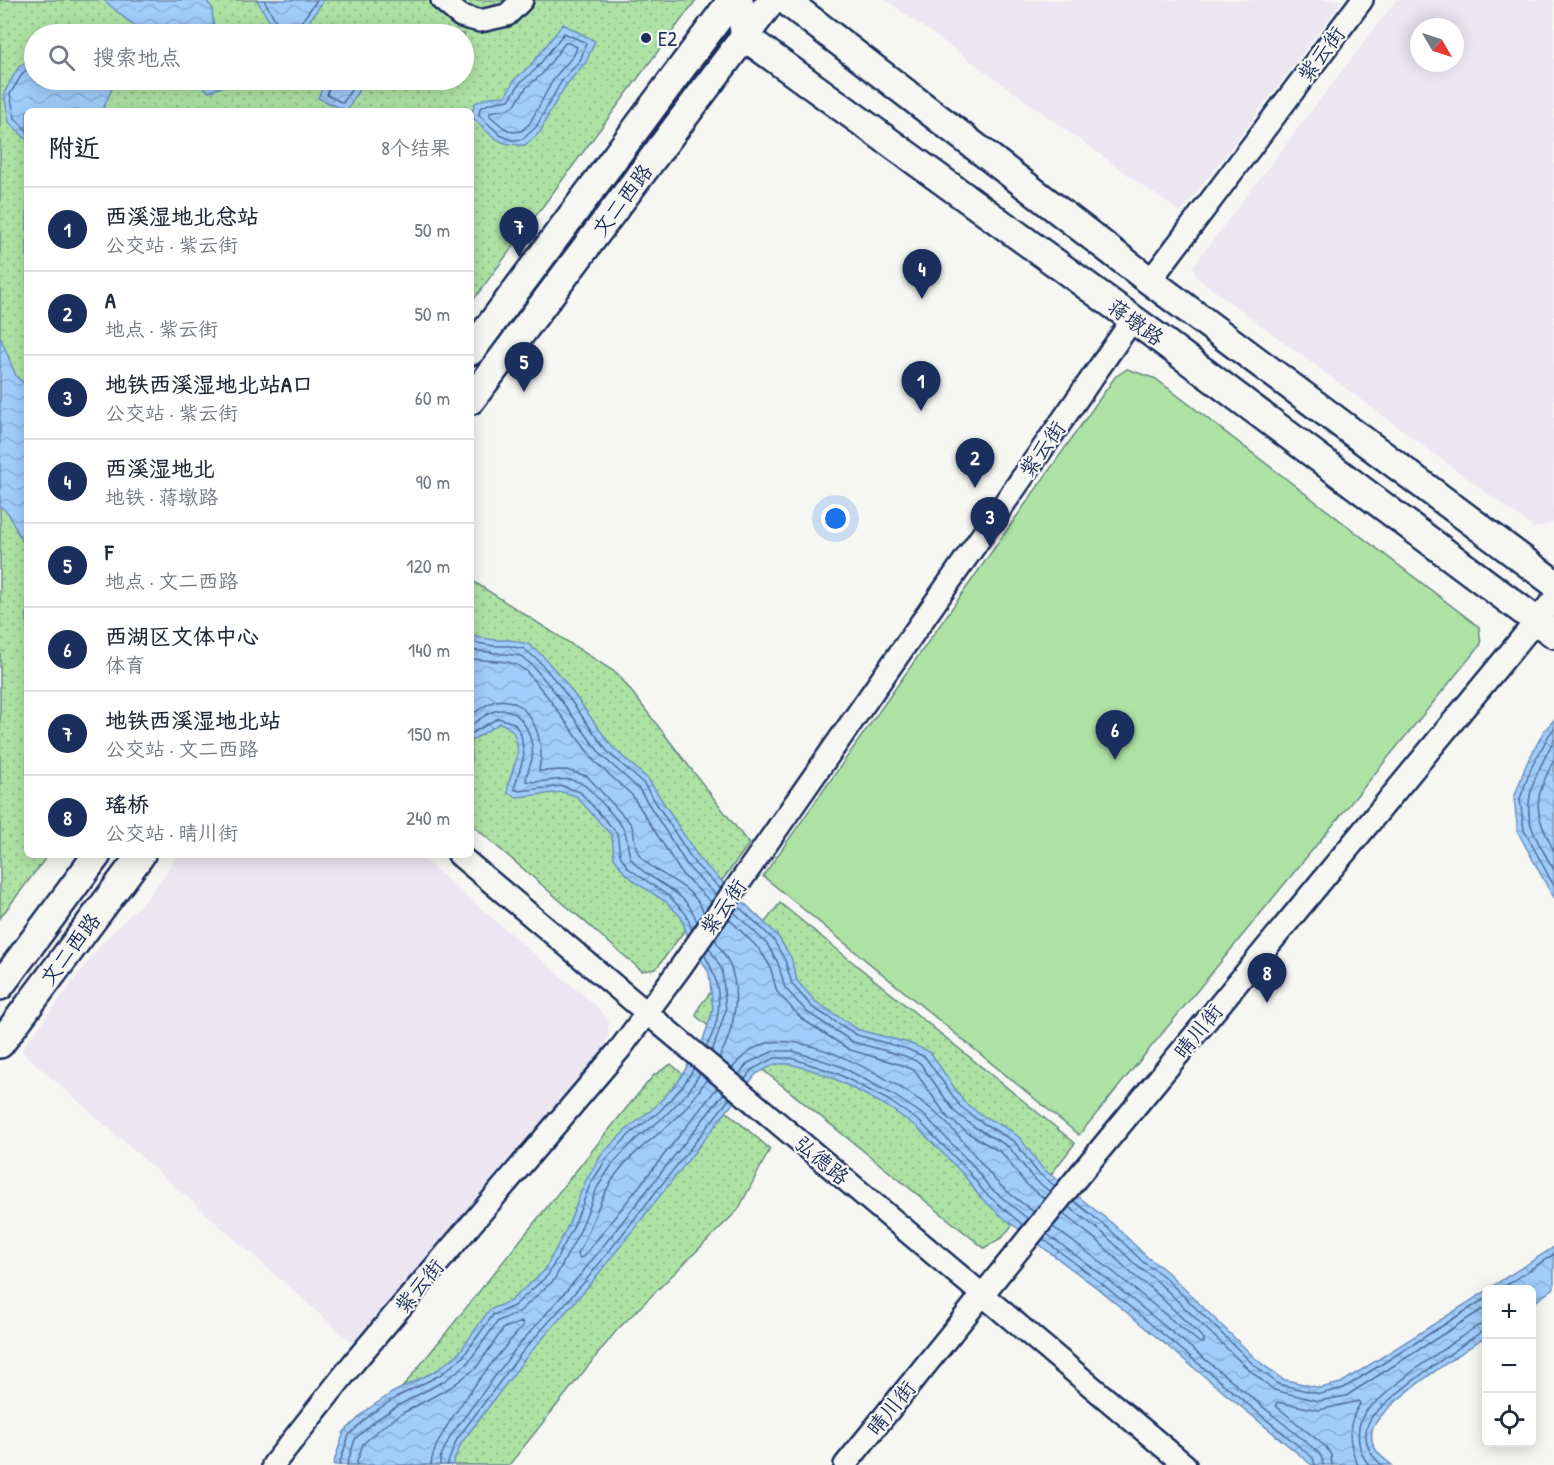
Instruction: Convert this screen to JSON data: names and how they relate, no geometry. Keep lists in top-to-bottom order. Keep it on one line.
{"streets":{"main road":["文二西路","蒋墩路"],"street":["紫云街","晴川街","弘德路"]},"crossings":[["紫云街","蒋墩路"],["紫云街","弘德路"],["文二西路","蒋墩路"],["蒋墩路","晴川街"],["晴川街","弘德路"]],"places":["E2"],"north":"bottom right","page":{"search":"搜索地点","heading":["附近","8个结果"],"list":[{"mark":"1","name":"西溪湿地北总站","note":"公交站 · 紫云街","value":"50 m"},{"mark":"2","name":"A","note":"地点 · 紫云街","value":"50 m"},{"mark":"3","name":"地铁西溪湿地北站A口","note":"公交站 · 紫云街","value":"60 m"},{"mark":"4","name":"西溪湿地北","note":"地铁 · 蒋墩路","value":"90 m"},{"mark":"5","name":"F","note":"地点 · 文二西路","value":"120 m"},{"mark":"6","name":"西湖区文体中心","note":"体育","value":"140 m"},{"mark":"7","name":"地铁西溪湿地北站","note":"公交站 · 文二西路","value":"150 m"},{"mark":"8","name":"瑶桥","note":"公交站 · 晴川街","value":"240 m"}],"pins":["7","4","5","1","2","3","6","8"],"map_buttons":["+","−"]}}
